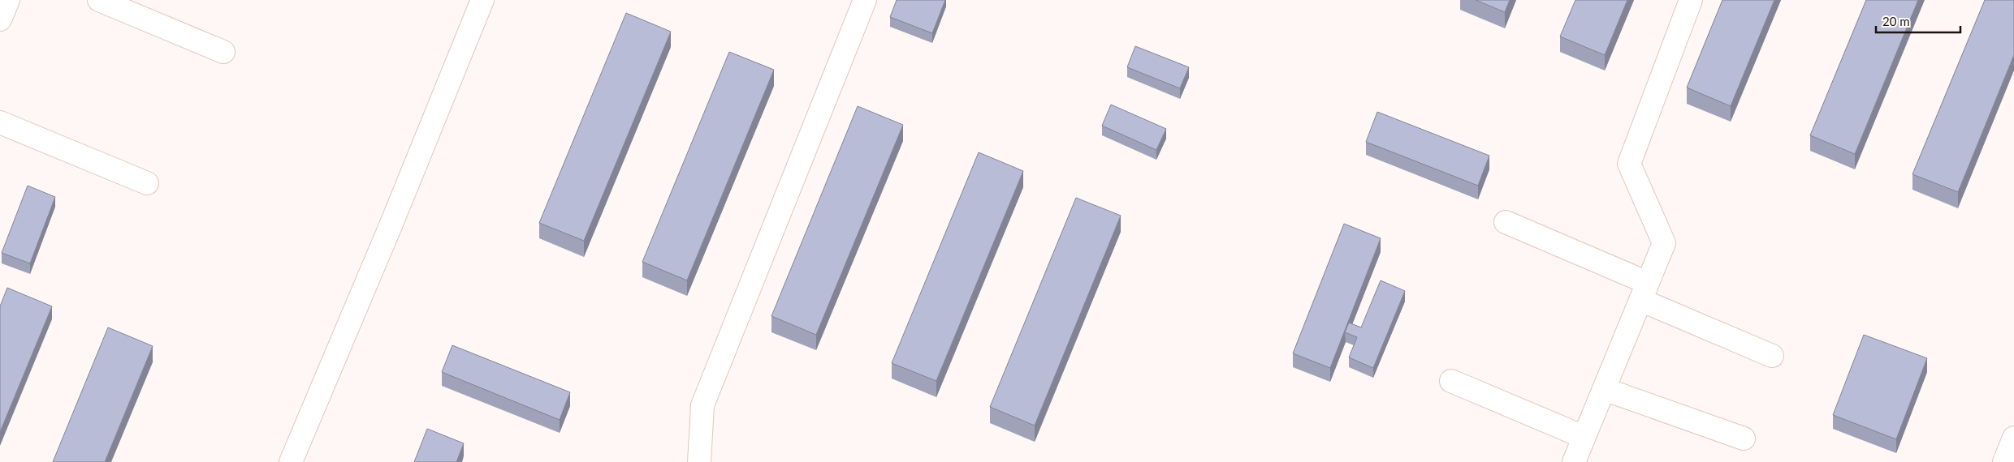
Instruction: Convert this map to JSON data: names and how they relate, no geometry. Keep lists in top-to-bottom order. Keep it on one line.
{"scale_bar":"20 m"}
